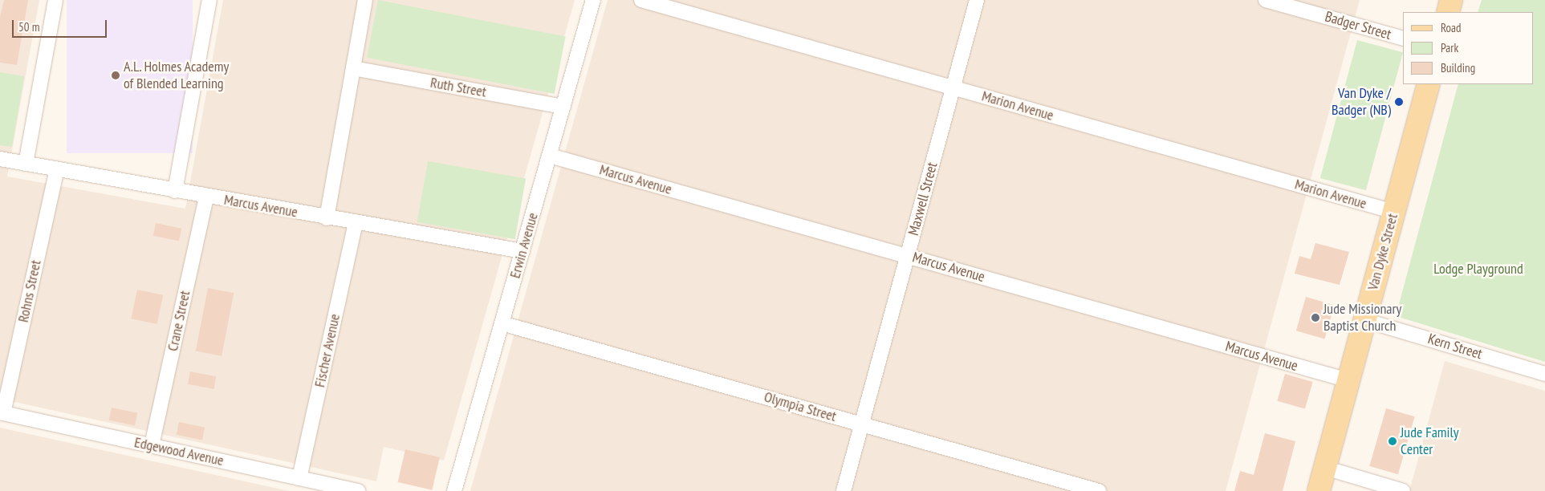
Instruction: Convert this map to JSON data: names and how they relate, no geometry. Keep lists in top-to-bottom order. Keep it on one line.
{"streets":{"main road":["Van Dyke Street"],"street":["Badger Street","Ruth Street","Marion Avenue","Marcus Avenue","Maxwell Street","Erwin Avenue","Rohns Street","Crane Street","Kern Street","Fischer Avenue","Olympia Street","Edgewood Avenue"]},"crossings":[["Ruth Street","Erwin Avenue"],["Marion Avenue","Maxwell Street"],["Marion Avenue","Van Dyke Street"],["Marcus Avenue","Maxwell Street"],["Marcus Avenue","Erwin Avenue"],["Marcus Avenue","Van Dyke Street"],["Marcus Avenue","Rohns Street"],["Marcus Avenue","Crane Street"],["Marcus Avenue","Fischer Avenue"],["Maxwell Street","Olympia Street"],["Erwin Avenue","Olympia Street"],["Van Dyke Street","Kern Street"],["Rohns Street","Edgewood Avenue"],["Crane Street","Edgewood Avenue"],["Fischer Avenue","Edgewood Avenue"]],"parks":["Lodge Playground"],"places":["A.L. Holmes Academy of Blended Learning","Van Dyke / Badger (NB)","Jude Missionary Baptist Church","Jude Family Center"],"legend":["Road","Park","Building"],"scale_bar":"50 m"}
